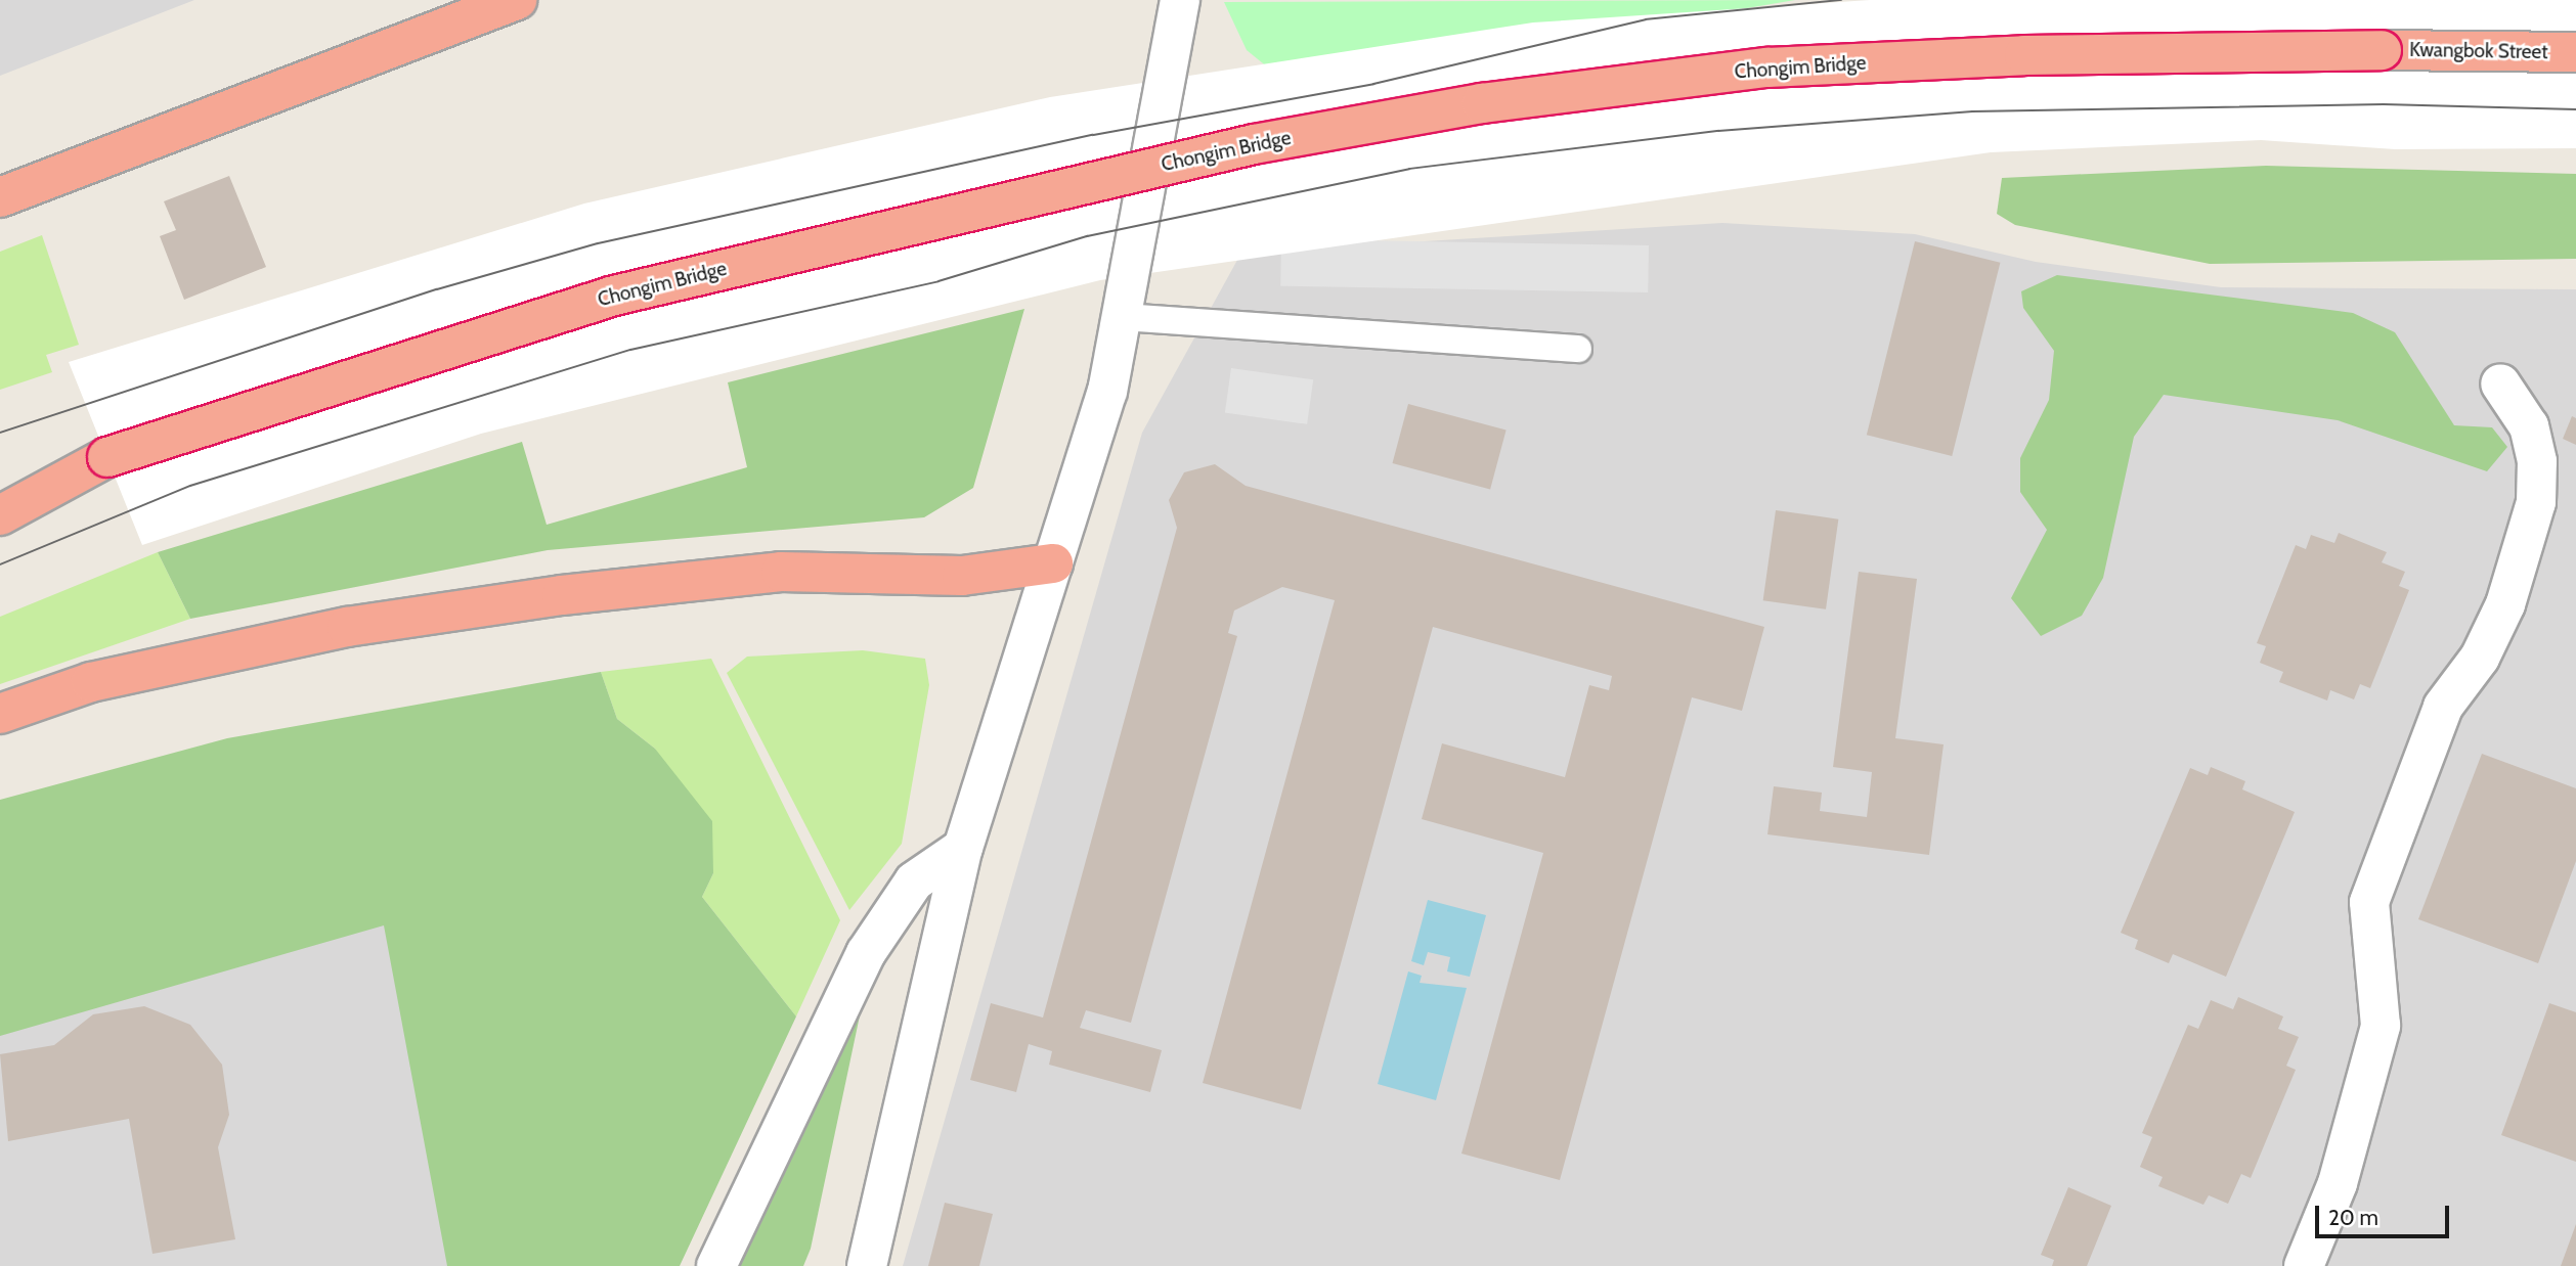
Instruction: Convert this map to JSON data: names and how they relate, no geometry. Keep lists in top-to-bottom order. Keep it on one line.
{"streets":{"highway":["Kwangbok Street","Chongim Bridge"]},"crossings":[["Kwangbok Street","Chongim Bridge"]],"scale_bar":"20 m"}
